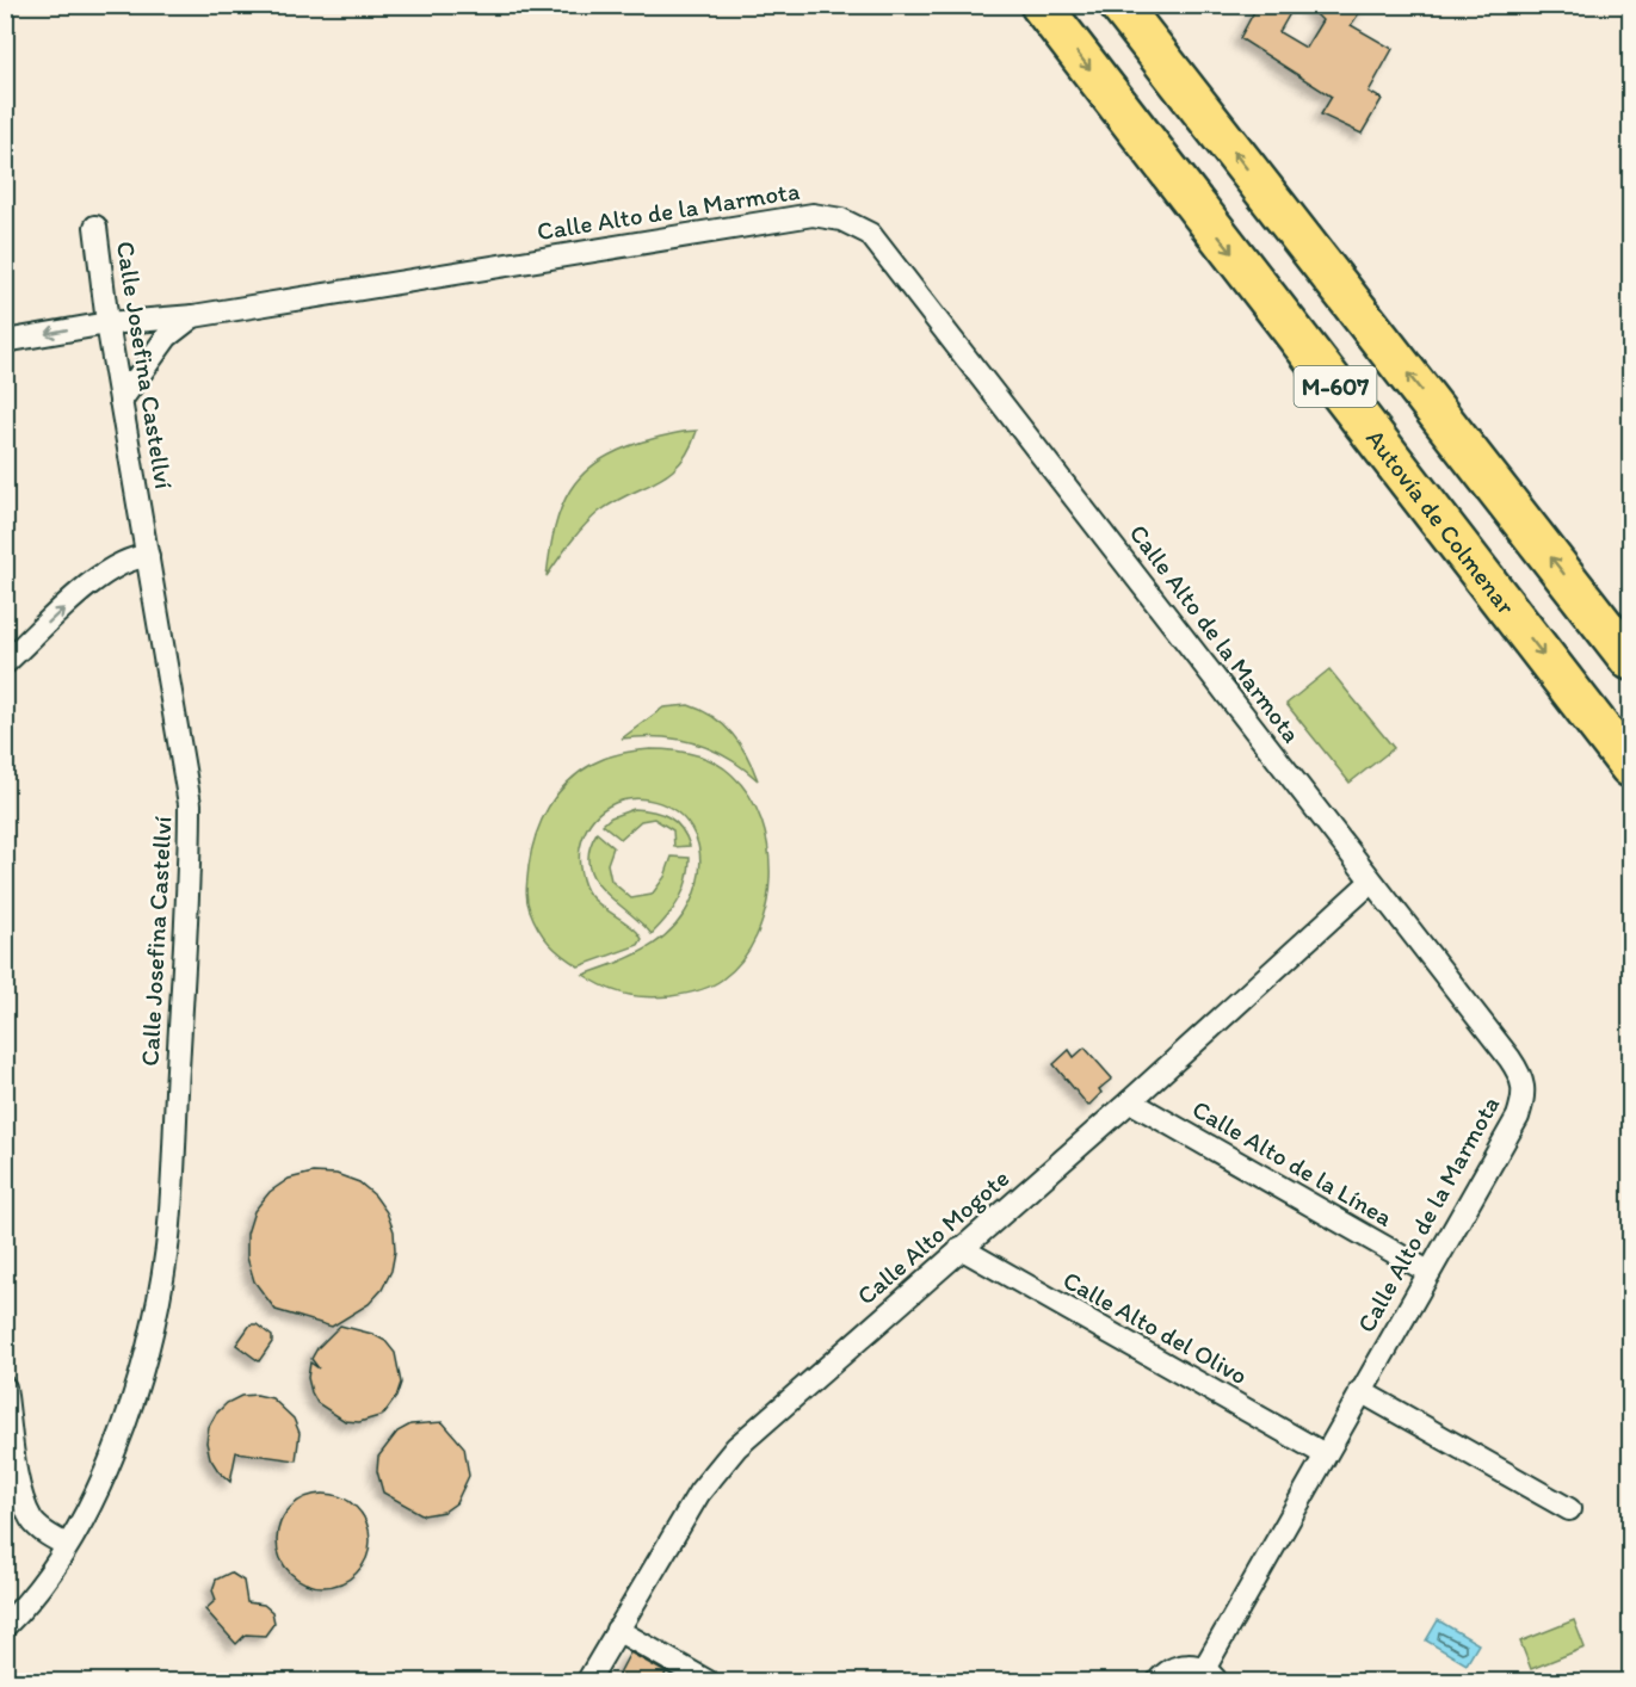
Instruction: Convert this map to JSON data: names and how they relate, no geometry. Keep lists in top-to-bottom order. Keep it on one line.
{"streets":{"highway":["M-607","Autovía de Colmenar"],"street":["Calle Alto de la Marmota","Calle Josefina Castellví","Calle Alto de la Línea","Calle Alto Mogote","Calle Alto del Olivo"]},"crossings":[["Calle Alto de la Marmota","Calle Josefina Castellví"],["Calle Alto de la Marmota","Calle Alto de la Línea"],["Calle Alto de la Marmota","Calle Alto Mogote"],["Calle Alto de la Marmota","Calle Alto del Olivo"],["Calle Alto de la Línea","Calle Alto Mogote"],["Calle Alto Mogote","Calle Alto del Olivo"]]}
